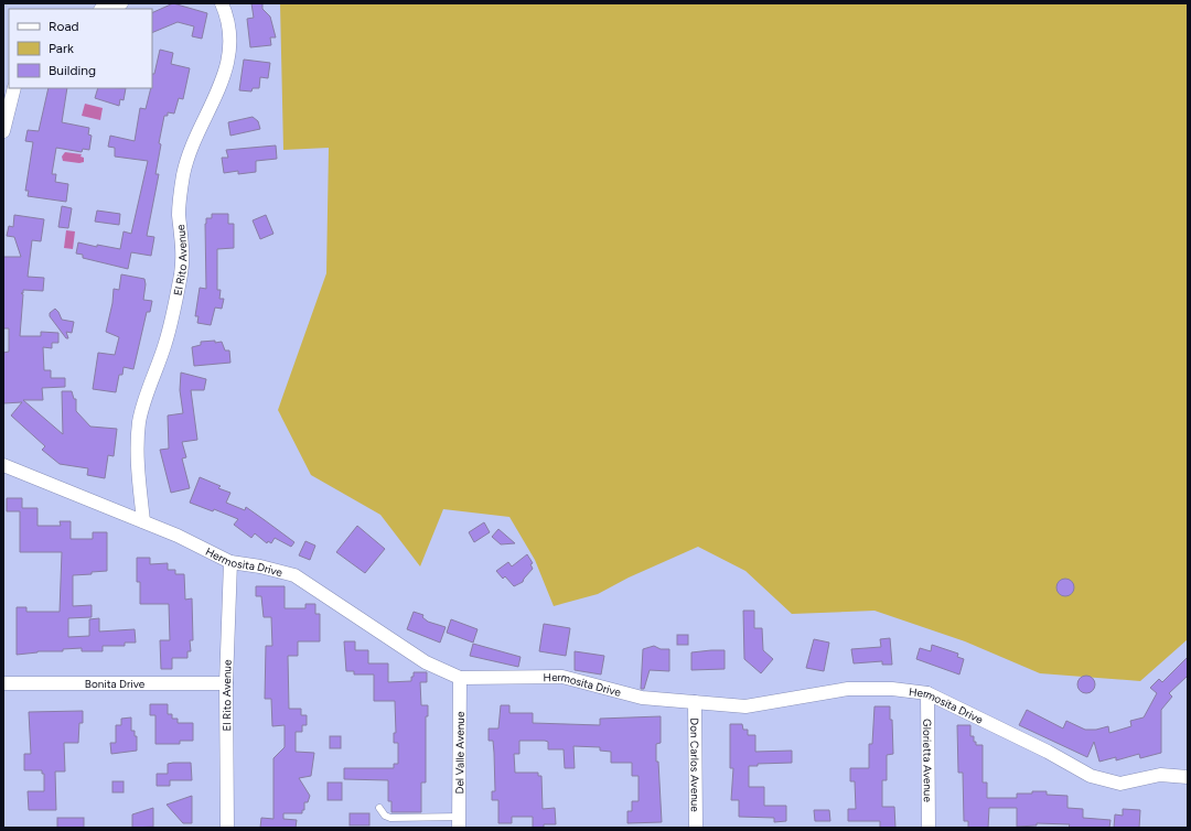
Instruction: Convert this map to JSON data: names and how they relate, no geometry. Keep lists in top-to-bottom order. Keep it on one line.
{"streets":{"street":["El Rito Avenue","Hermosita Drive","Bonita Drive","Del Valle Avenue","Glorietta Avenue","Don Carlos Avenue"]},"crossings":[["El Rito Avenue","Hermosita Drive"],["El Rito Avenue","Bonita Drive"],["Hermosita Drive","Del Valle Avenue"],["Hermosita Drive","Glorietta Avenue"],["Hermosita Drive","Don Carlos Avenue"]],"legend":["Road","Park","Building"]}
